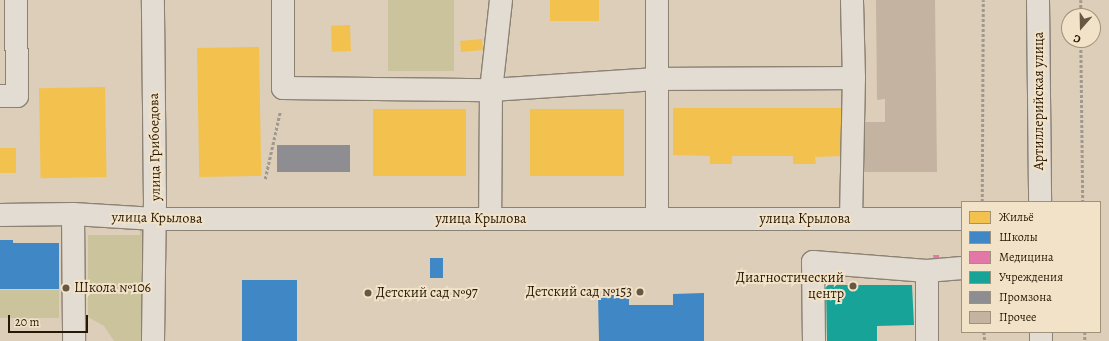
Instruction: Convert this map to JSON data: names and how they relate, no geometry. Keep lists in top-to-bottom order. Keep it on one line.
{"streets":{"street":["Артиллерийская улица","улица Грибоедова","улица Крылова"]},"crossings":[["улица Грибоедова","улица Крылова"]],"places":["Диагностический центр","Школа №106","Детский сад №153","Детский сад №97"],"legend":["Жильё","Школы","Медицина","Учреждения","Промзона","Прочее"],"scale_bar":"20 m","north":"bottom"}
